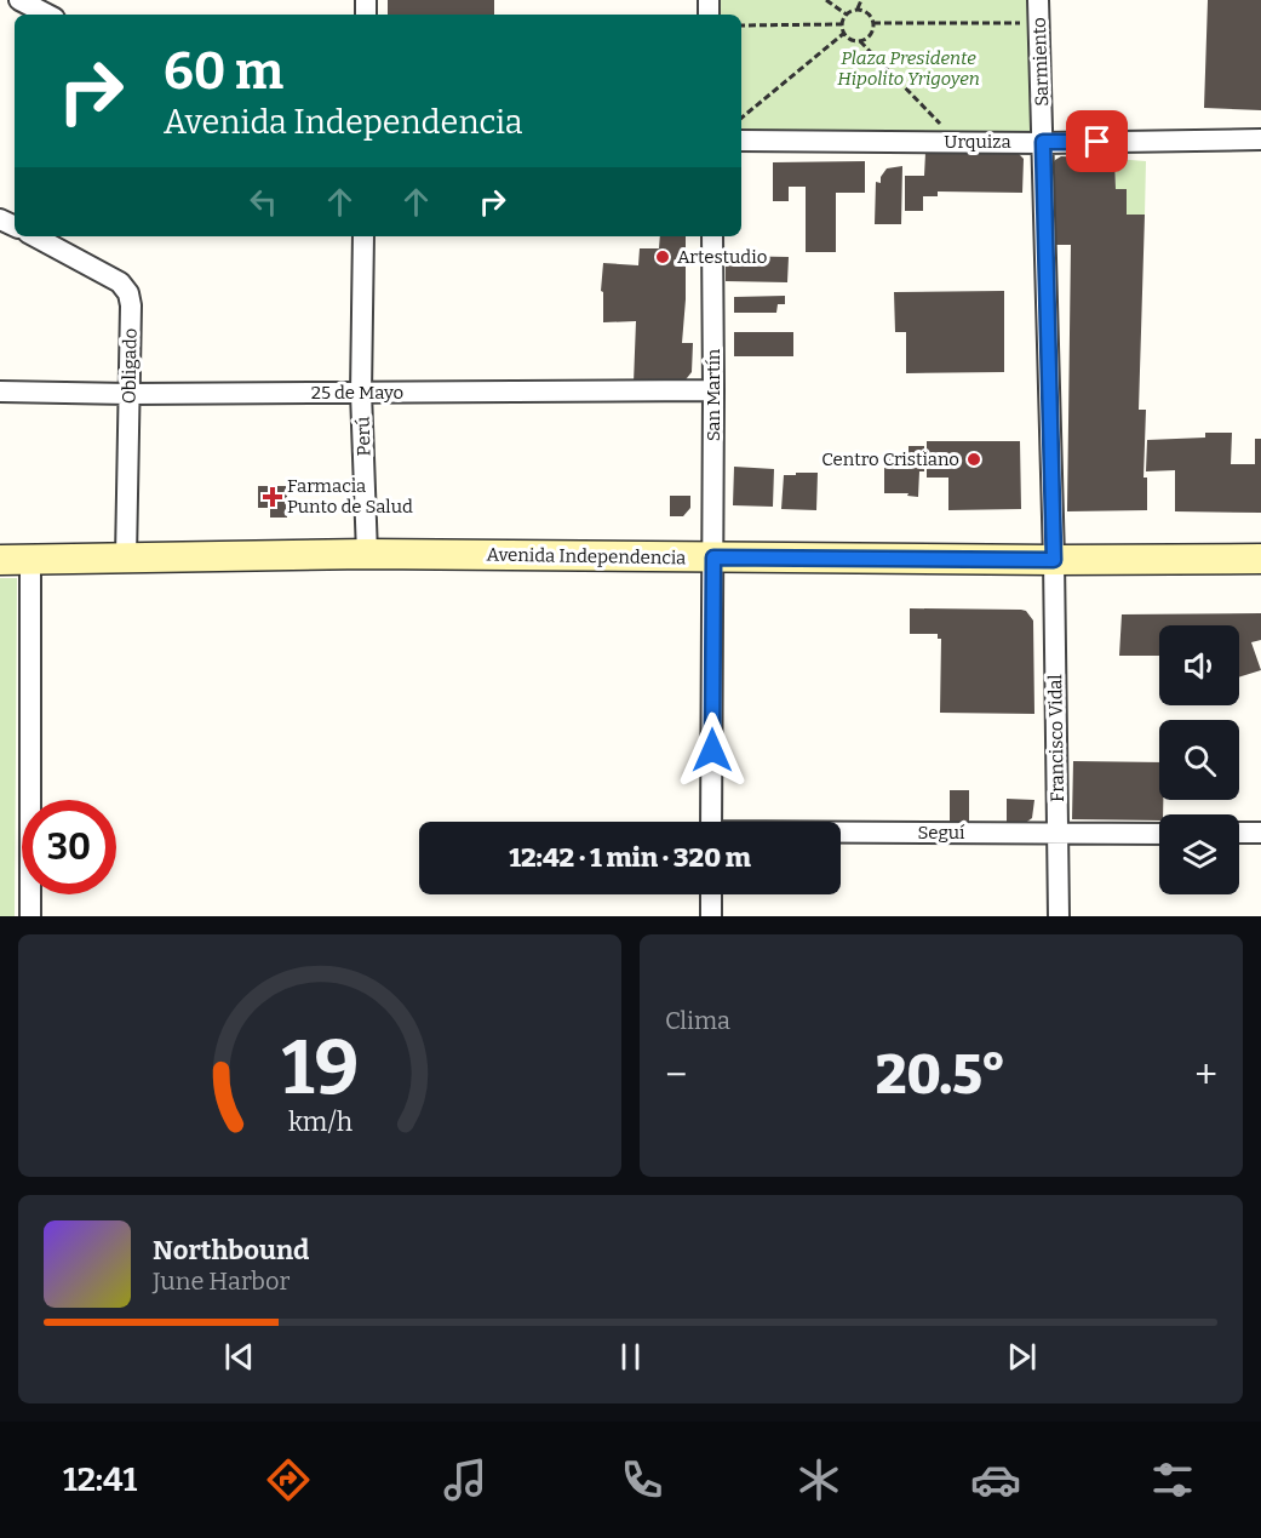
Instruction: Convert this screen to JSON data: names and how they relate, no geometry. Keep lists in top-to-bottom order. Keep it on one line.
{"streets":{"main road":["Avenida Independencia"],"street":["Sarmiento","Urquiza","Obligado","25 de Mayo","San Martín","Perú","Francisco Vidal","Seguí"]},"crossings":[["Sarmiento","Urquiza"],["Sarmiento","Avenida Independencia"],["Sarmiento","Francisco Vidal"],["Obligado","25 de Mayo"],["Obligado","Avenida Independencia"],["25 de Mayo","San Martín"],["25 de Mayo","Perú"],["San Martín","Avenida Independencia"],["Perú","Avenida Independencia"],["Avenida Independencia","Francisco Vidal"],["Francisco Vidal","Seguí"]],"parks":["Plaza Presidente Hipolito Yrigoyen"],"places":{"other":["Artestudio","Centro Cristiano"],"health":["Farmacia Punto de Salud"]},"page":{"turn":["60 m","Avenida Independencia"],"limit":"30","trip":"12:42 · 1 min · 320 m","tile":"Clima","heat":["−","20.5°","+"],"song":["Northbound","June Harbor"],"tabs":"12:41","gauge":["19","km/h"]}}
